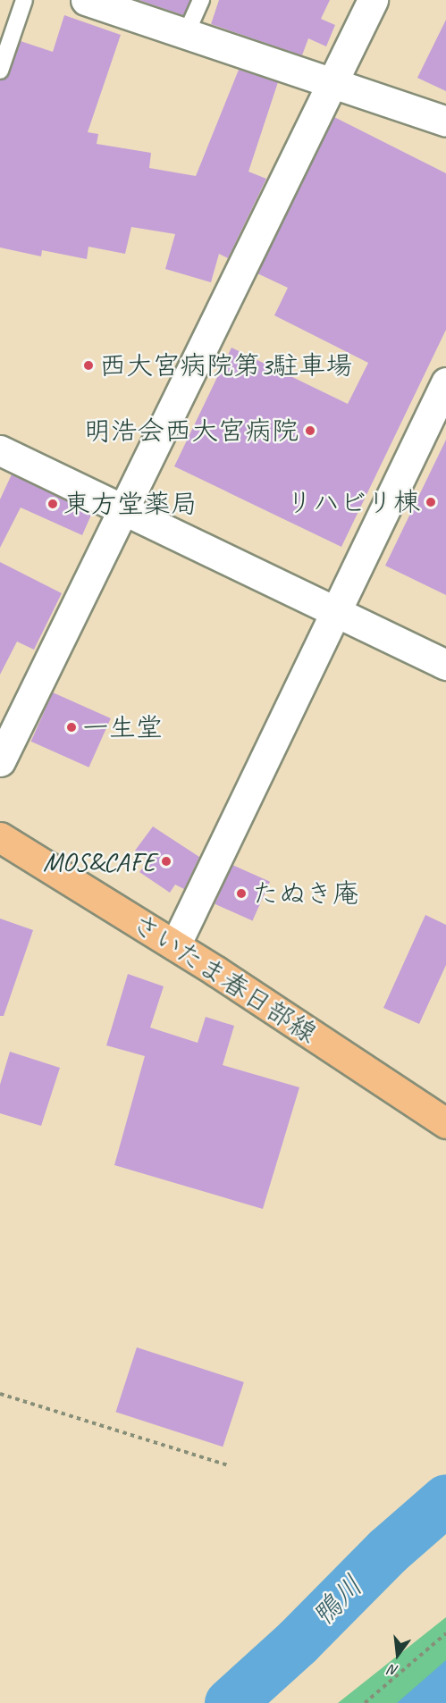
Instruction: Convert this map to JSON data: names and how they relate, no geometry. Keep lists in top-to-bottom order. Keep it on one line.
{"streets":{"main road":["さいたま春日部線"]},"water":["鴨川"],"places":["西大宮病院第3駐車場","明浩会西大宮病院","リハビリ棟","東方堂薬局","一生堂","MOS&CAFE","たぬき庵"],"north":"bottom"}
